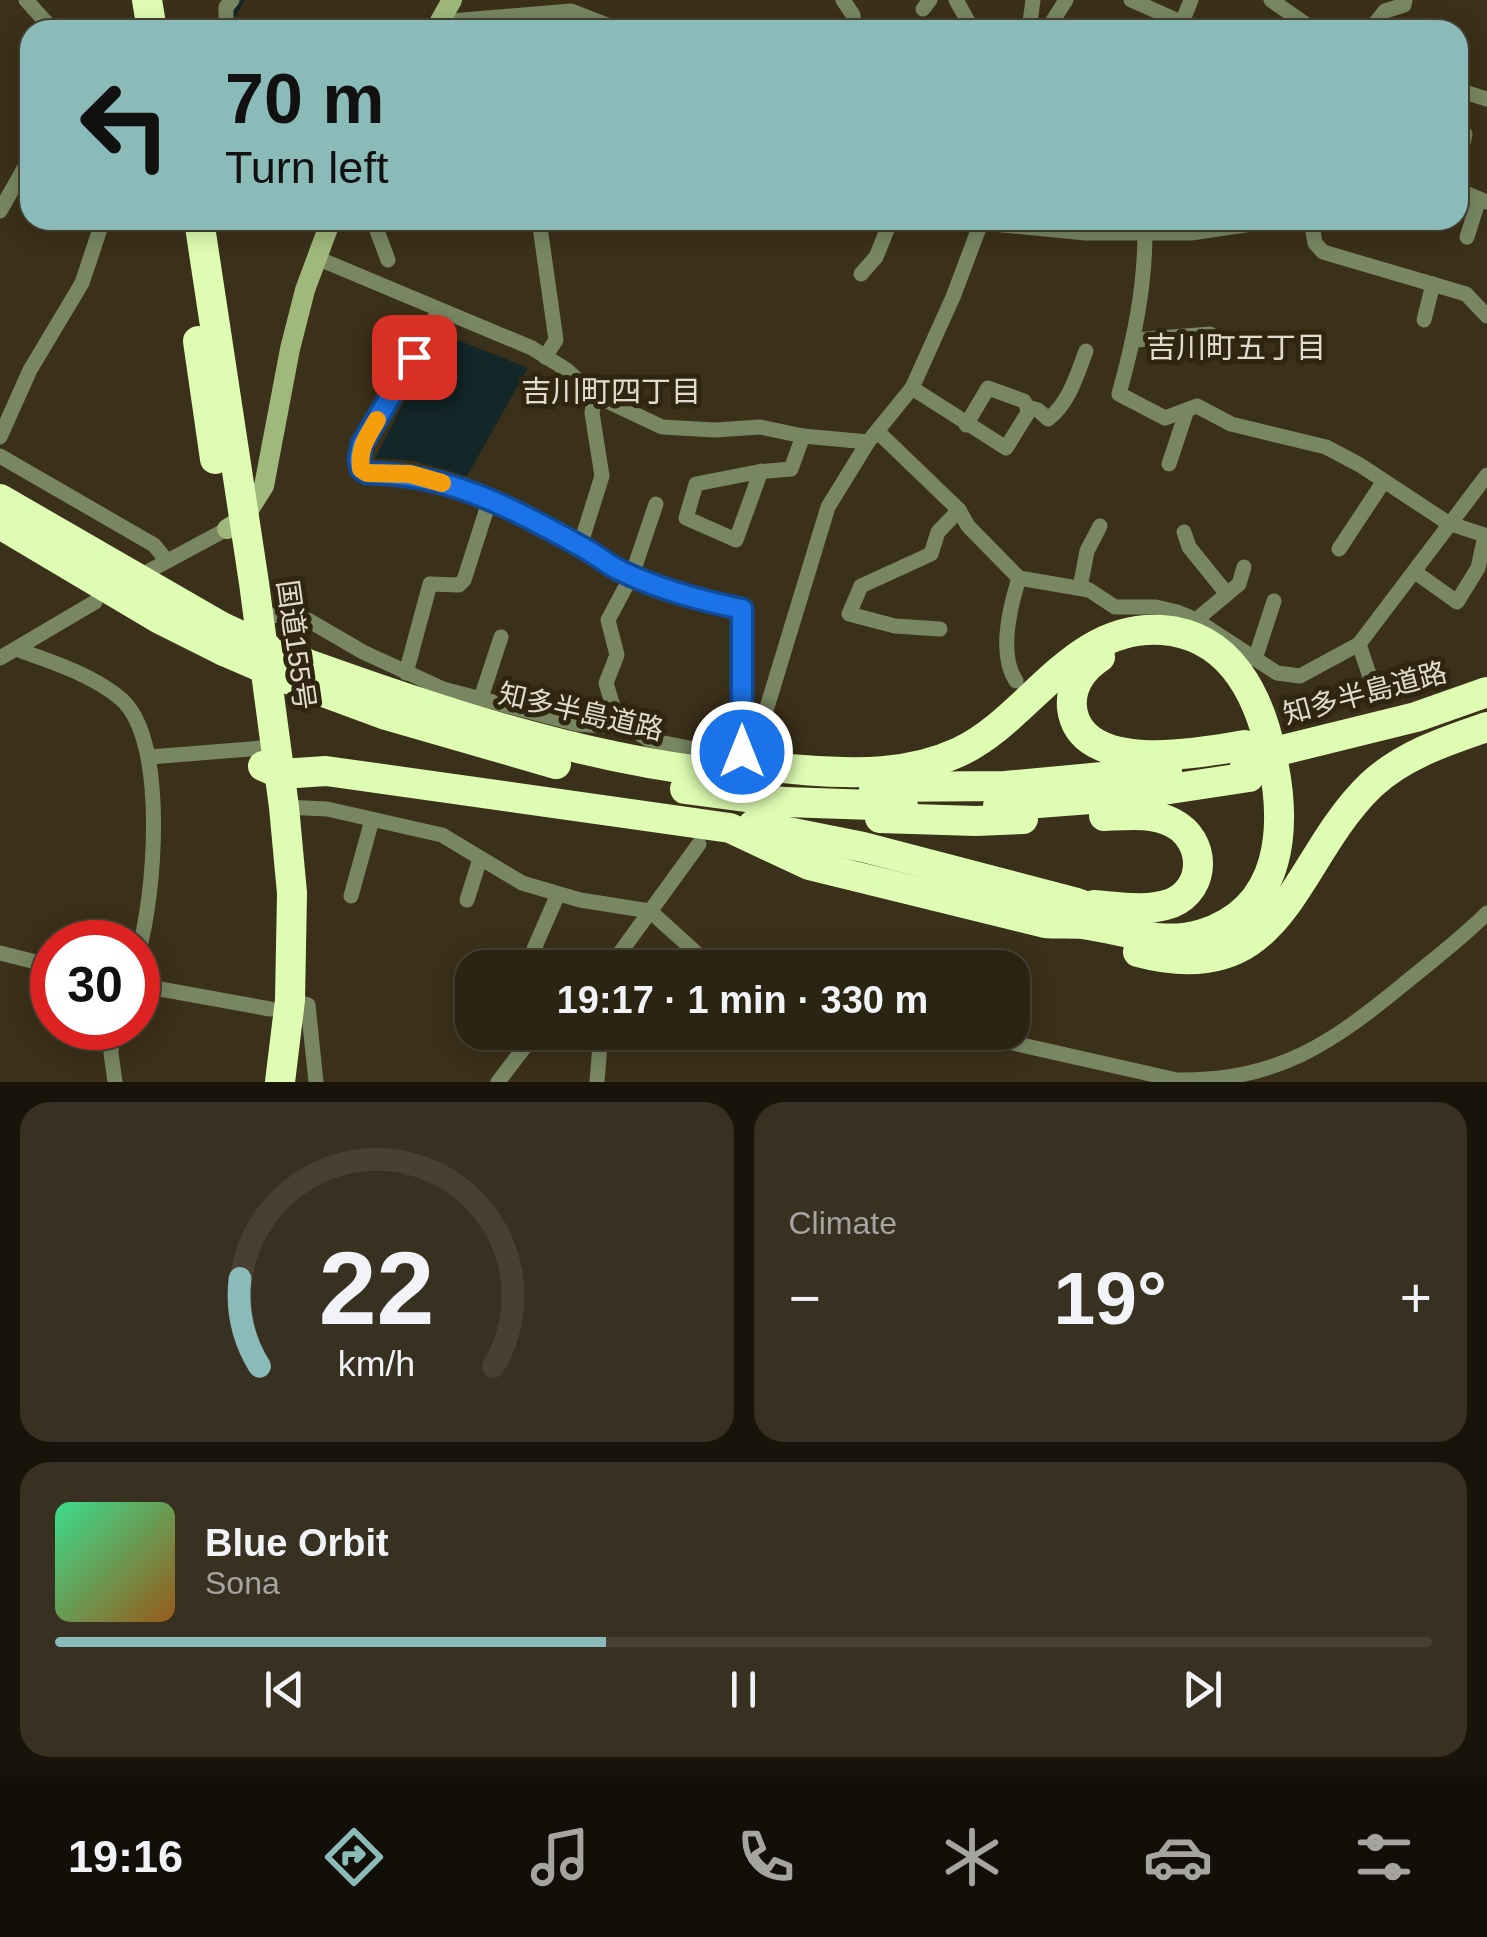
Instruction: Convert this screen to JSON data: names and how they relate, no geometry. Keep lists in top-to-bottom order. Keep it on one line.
{"streets":{"highway":["国道155号","知多半島道路"]},"districts":["吉川町五丁目","吉川町四丁目"],"page":{"turn":["70 m","Turn left"],"limit":"30","trip":"19:17 · 1 min · 330 m","tile":"Climate","heat":["−","19°","+"],"song":["Blue Orbit","Sona"],"tabs":"19:16","gauge":["22","km/h"]}}
